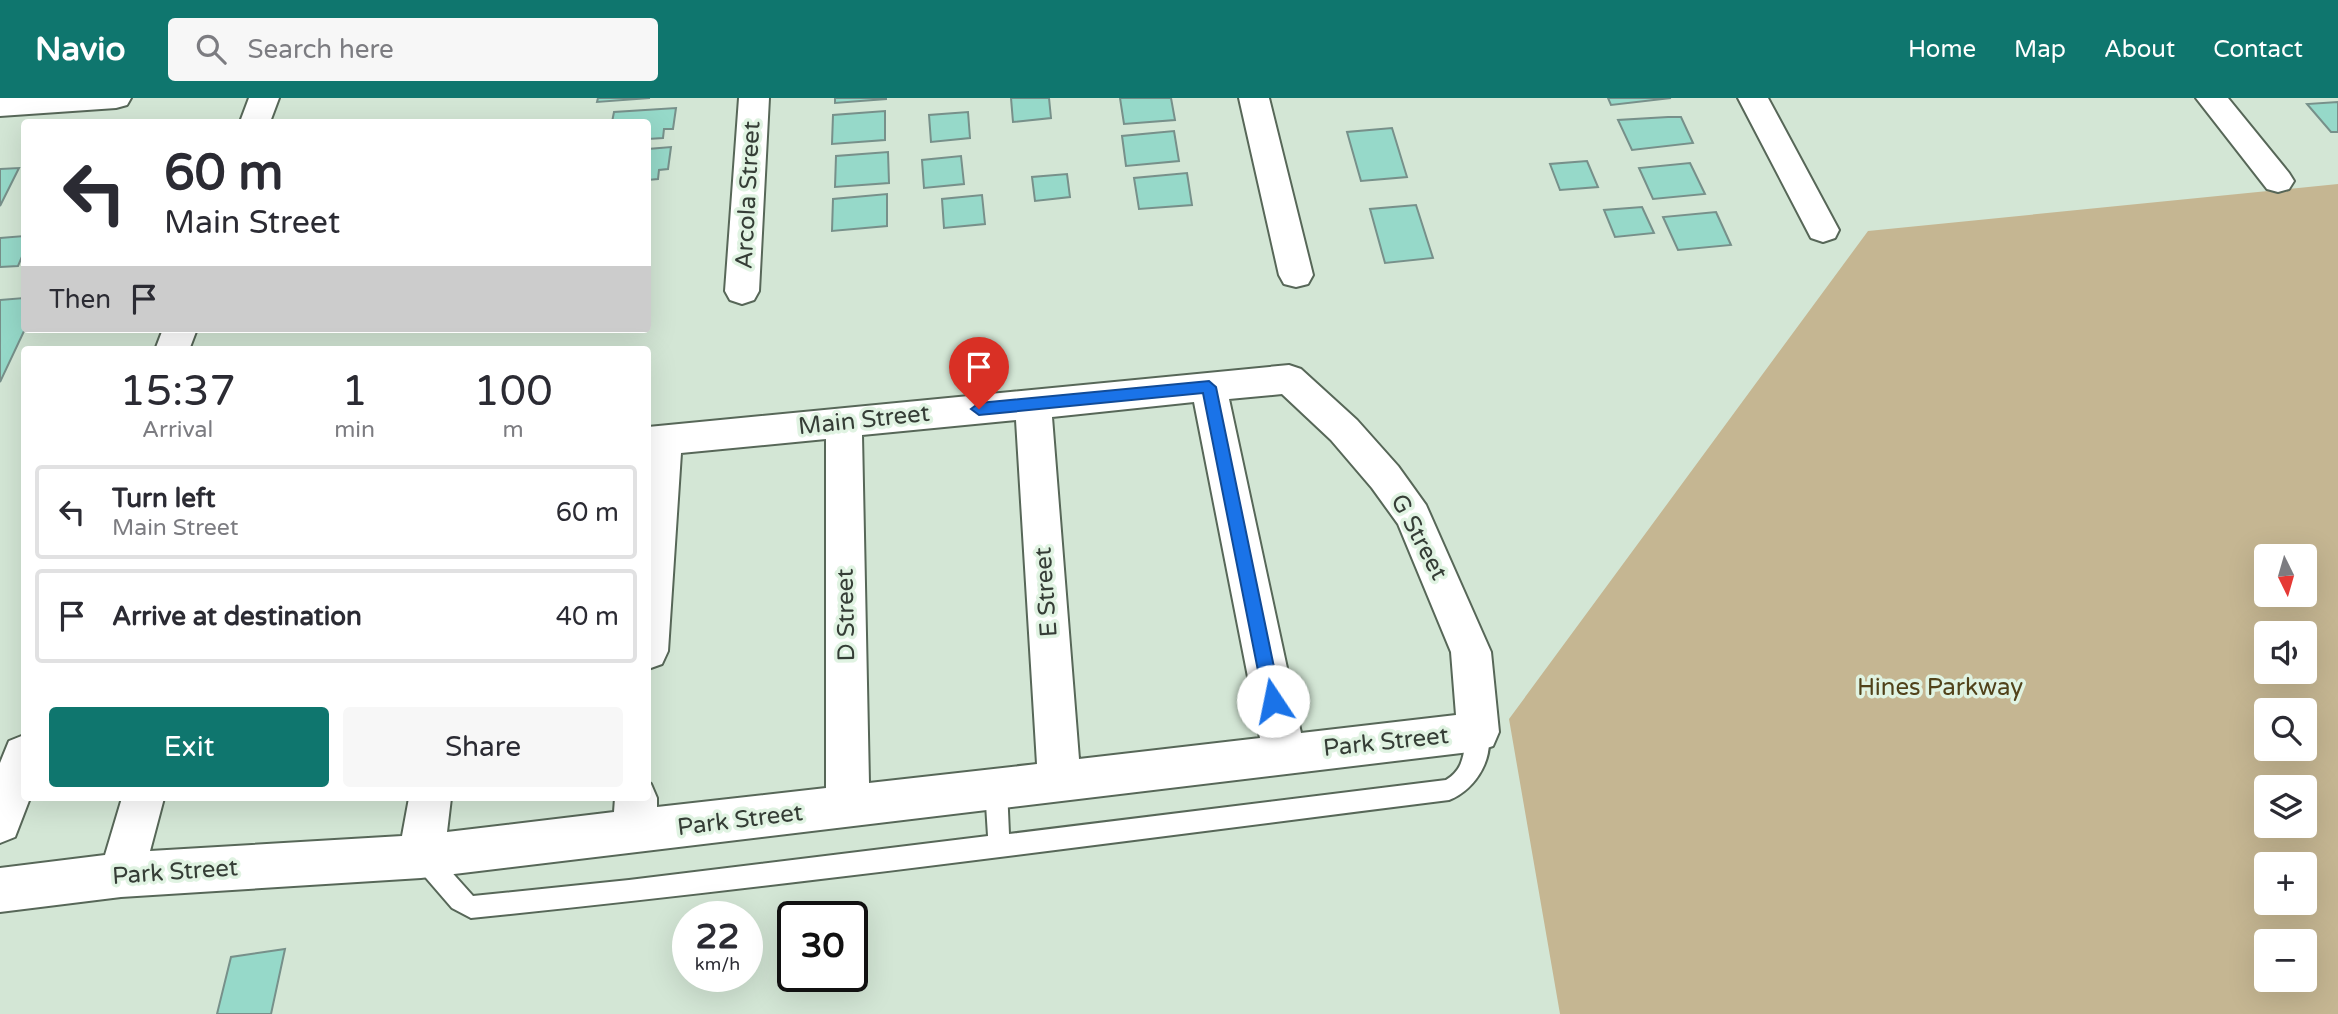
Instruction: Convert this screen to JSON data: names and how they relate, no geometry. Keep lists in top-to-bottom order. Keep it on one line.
{"streets":{"street":["Arcola Street","Main Street","G Street","E Street","D Street","Park Street"]},"crossings":[["Main Street","G Street"],["Main Street","E Street"],["Main Street","D Street"],["G Street","Park Street"],["E Street","Park Street"],["D Street","Park Street"]],"parks":["Hines Parkway"],"north":"bottom","page":{"header":"Navio","search":"Search here","nav":["Home","Map","About","Contact"],"turn":["60 m","Main Street"],"then":"Then","eta":["15:37","Arrival","1","min","100","m"],"list":[{"name":"Turn left","note":"Main Street","value":"60 m"},{"name":"Arrive at destination","value":"40 m"}],"map_buttons":["+","−"],"buttons":["Exit","Share"],"speed":"22 km/h","limit":"30"}}
